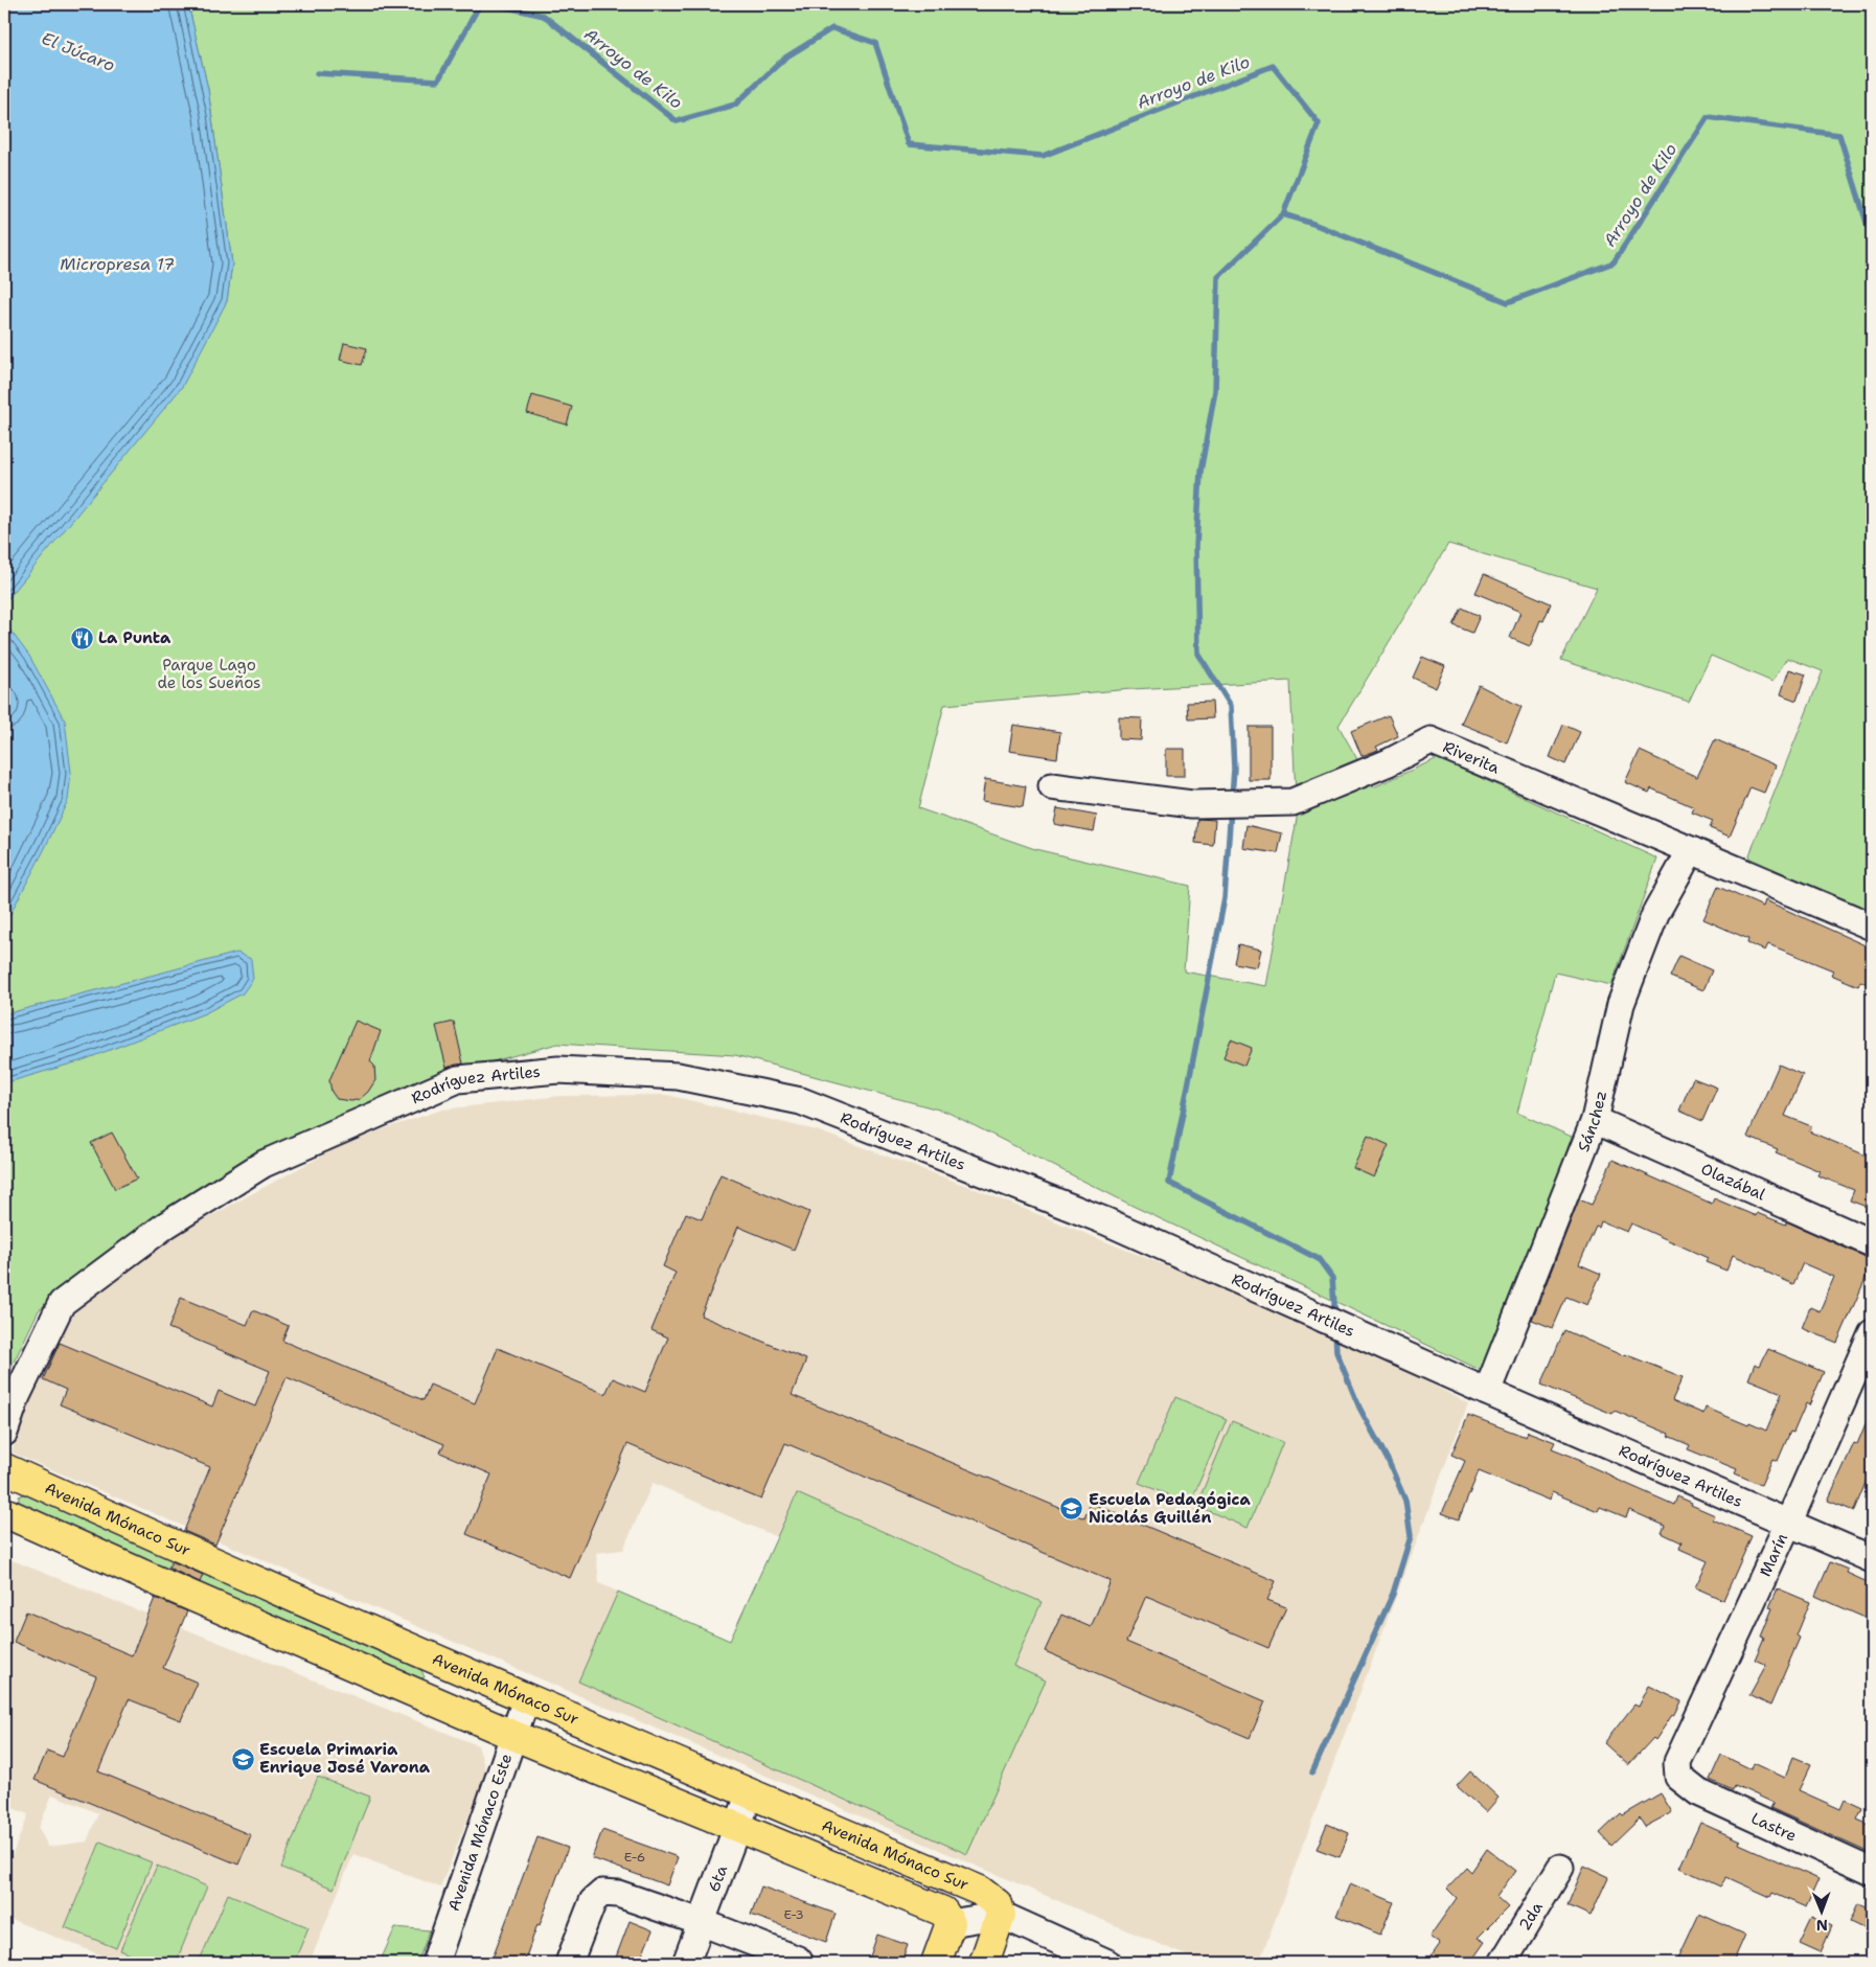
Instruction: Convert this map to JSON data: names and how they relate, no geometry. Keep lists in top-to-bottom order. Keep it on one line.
{"streets":{"main road":["Avenida Mónaco Sur"],"street":["Riverita","Rodríguez Artiles","Sánchez","Olazábal","Marín","Lastre","Avenida Mónaco Este","6ta","2da"]},"crossings":[["Riverita","Sánchez"],["Rodríguez Artiles","Sánchez"],["Rodríguez Artiles","Marín"],["Sánchez","Olazábal"],["Avenida Mónaco Sur","Avenida Mónaco Este"],["Avenida Mónaco Sur","6ta"],["Marín","Lastre"]],"water":["El Júcaro","Arroyo de Kilo","Micropresa 17"],"parks":["Parque Lago de los Sueños"],"places":{"restaurant":["La Punta"],"school or university":["Escuela Pedagógica Nicolás Guillén","Escuela Primaria Enrique José Varona"]},"house_numbers":["E-6","E-3"],"north":"bottom"}
